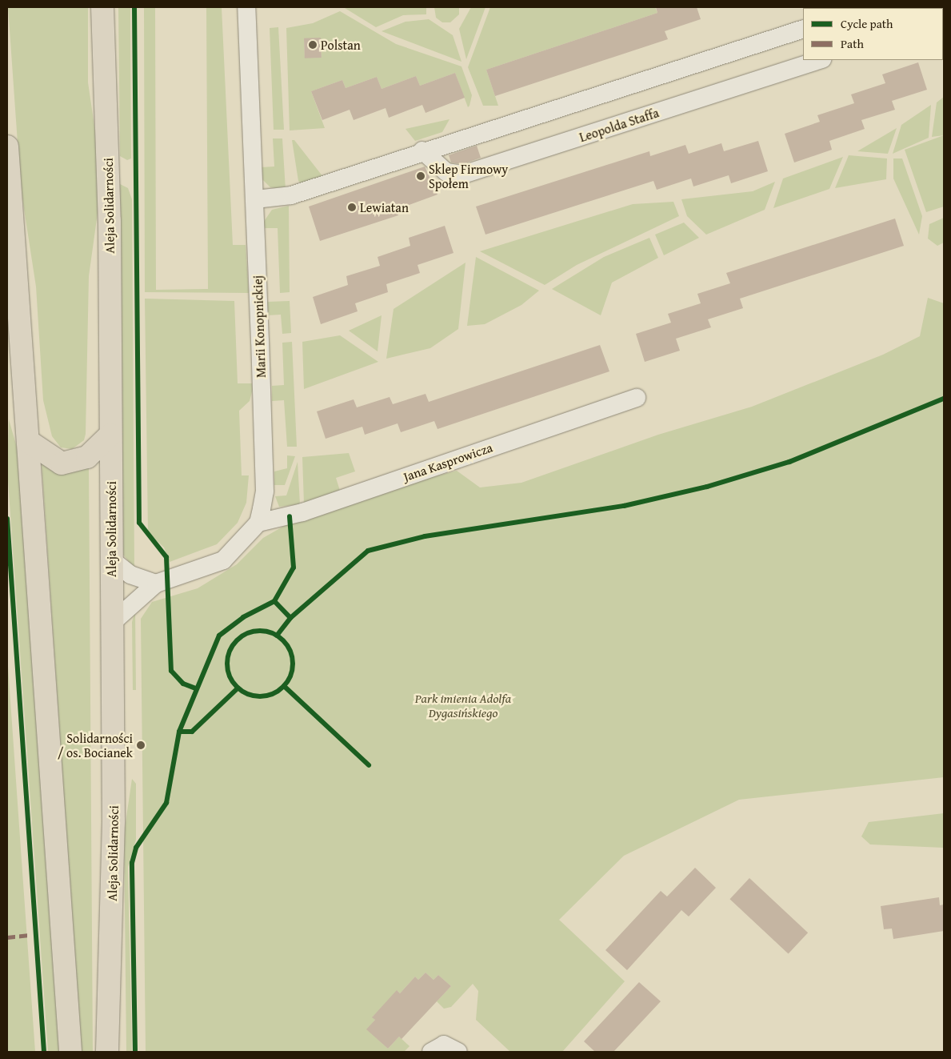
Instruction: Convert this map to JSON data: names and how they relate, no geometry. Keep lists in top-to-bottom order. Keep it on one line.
{"streets":{"main road":["Aleja Solidarności"],"street":["Leopolda Staffa","Marii Konopnickiej","Jana Kasprowicza"]},"crossings":[["Aleja Solidarności","Marii Konopnickiej"],["Marii Konopnickiej","Jana Kasprowicza"]],"parks":["Park imienia Adolfa Dygasińskiego"],"places":["Polstan","Sklep Firmowy Społem","Lewiatan","Solidarności / os. Bocianek"],"legend":["Cycle path","Path"]}
